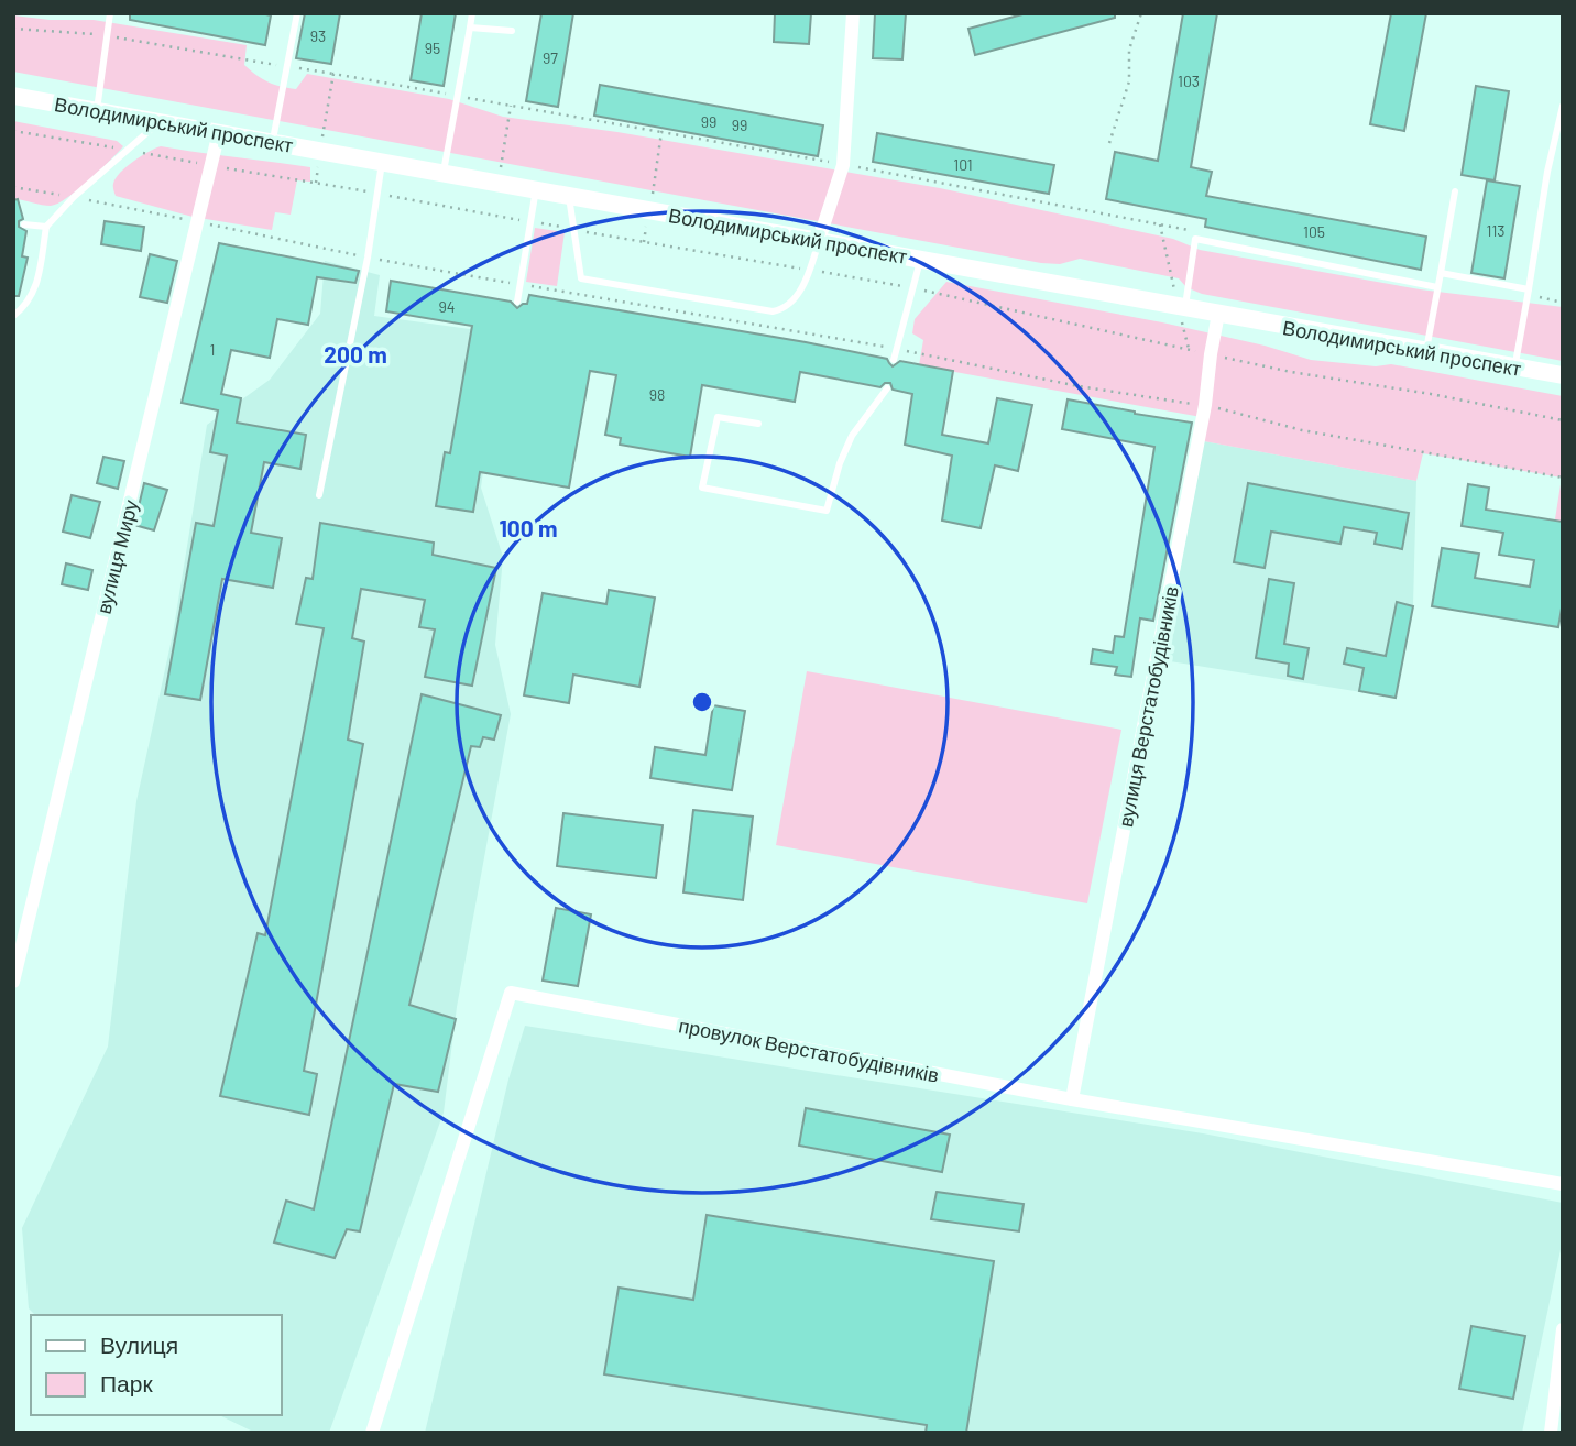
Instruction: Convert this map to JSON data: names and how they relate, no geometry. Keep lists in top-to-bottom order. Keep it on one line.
{"streets":{"main road":["Володимирський проспект"],"street":["вулиця Миру","вулиця Верстатобудівників","провулок Верстатобудівників"]},"crossings":[["Володимирський проспект","вулиця Миру"],["Володимирський проспект","вулиця Верстатобудівників"],["вулиця Верстатобудівників","провулок Верстатобудівників"]],"house_numbers":["93","95","97","103","99","99","101","113","105","94","1","98"],"legend":["Вулиця","Парк"],"rings":["200 m","100 m"]}
